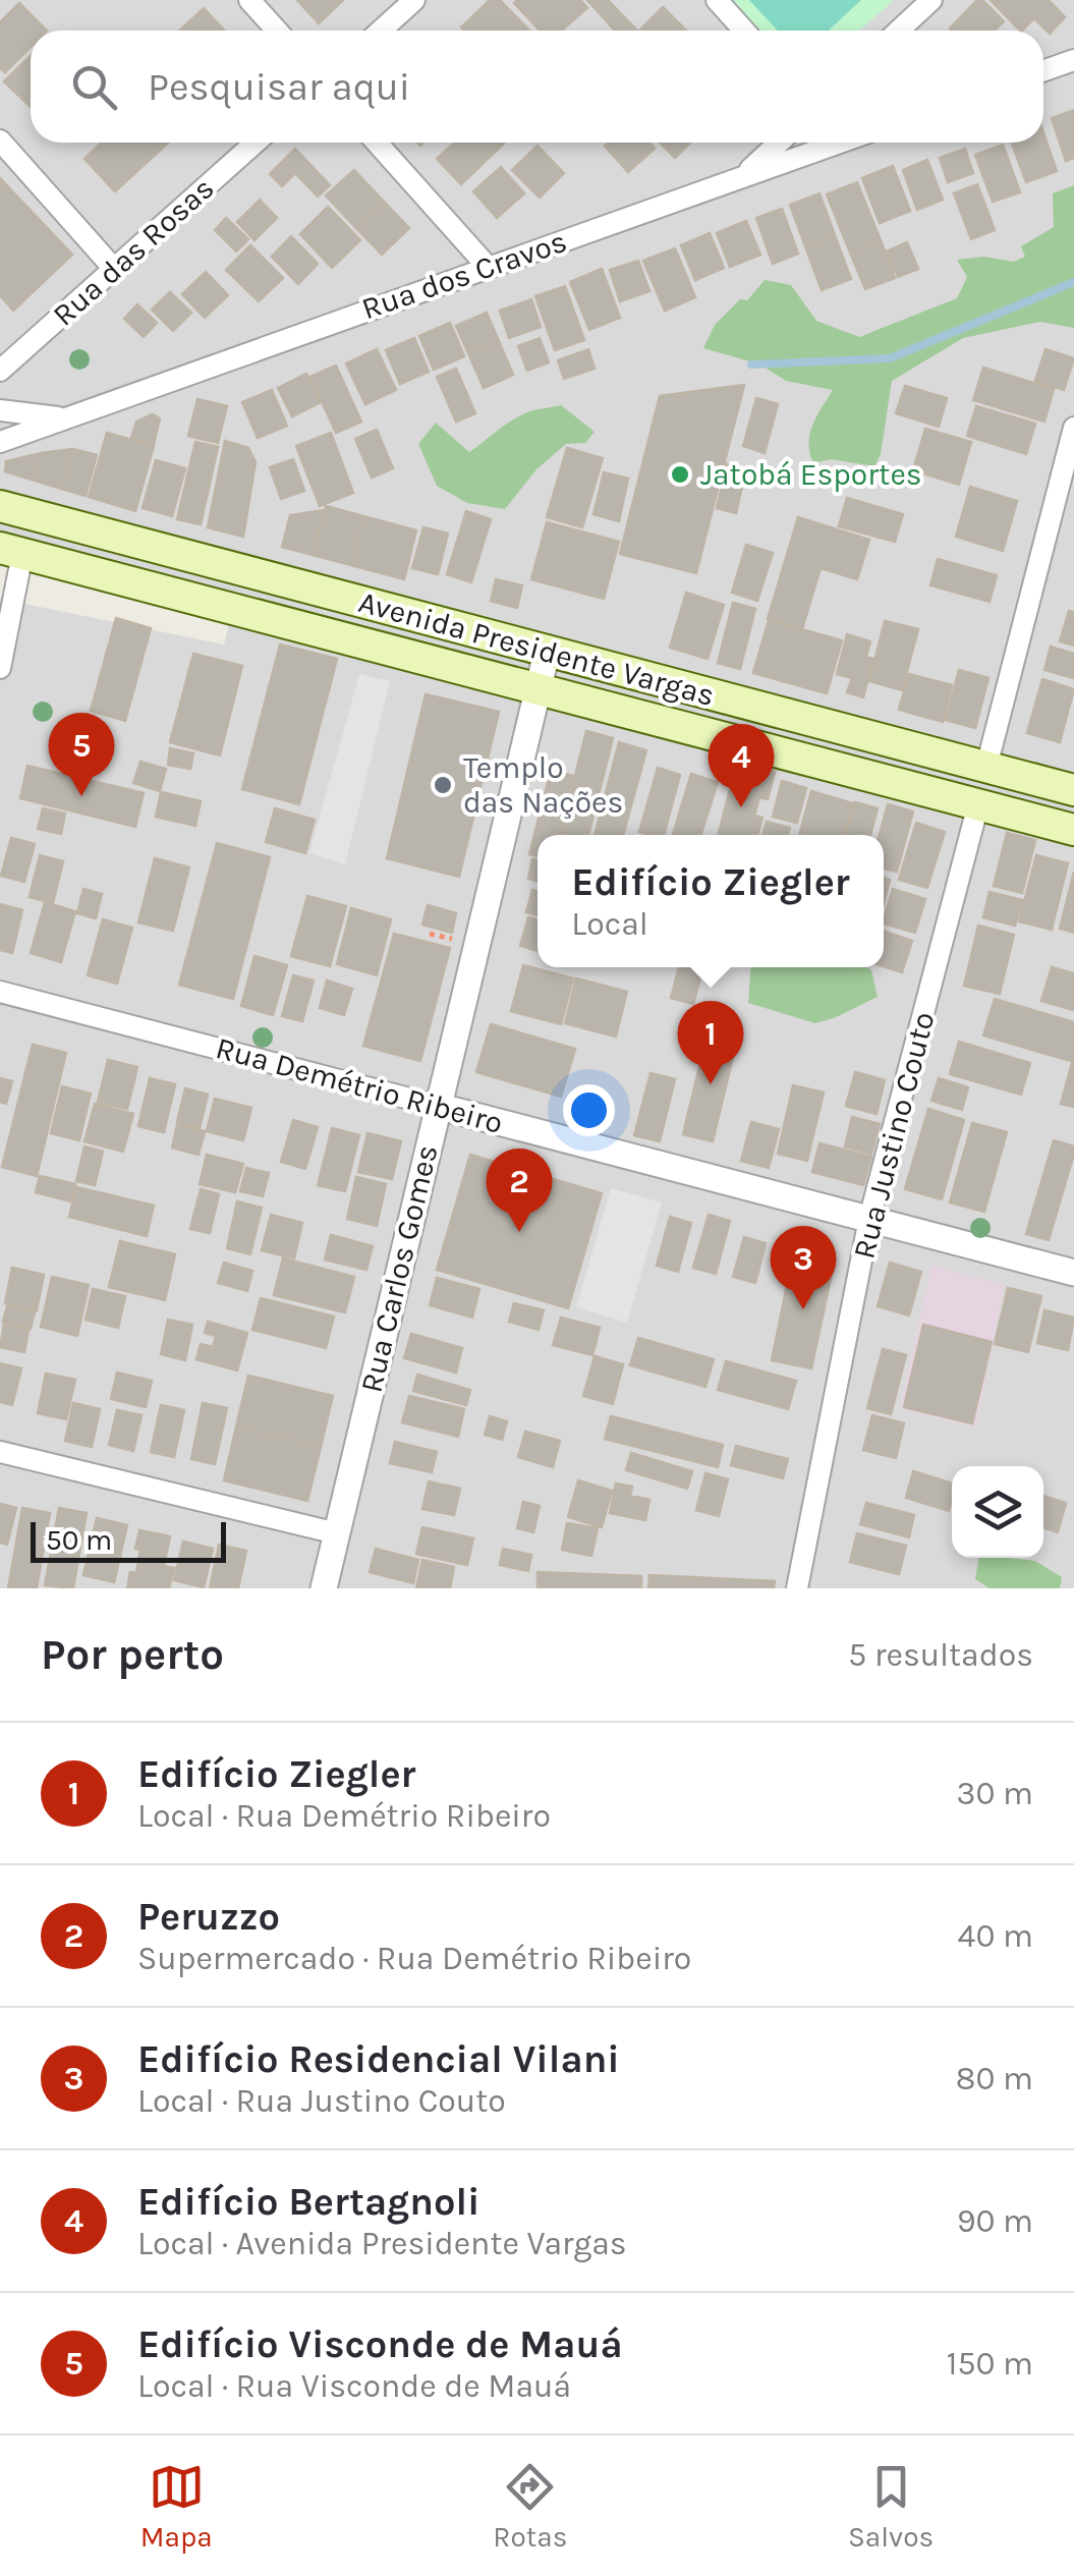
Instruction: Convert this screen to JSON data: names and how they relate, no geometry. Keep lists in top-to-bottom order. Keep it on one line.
{"streets":{"main road":["Avenida Presidente Vargas"],"street":["Rua das Rosas","Rua dos Cravos","Rua Demétrio Ribeiro","Rua Justino Couto","Rua Carlos Gomes"]},"crossings":[["Avenida Presidente Vargas","Rua Justino Couto"],["Avenida Presidente Vargas","Rua Carlos Gomes"],["Rua Demétrio Ribeiro","Rua Justino Couto"],["Rua Demétrio Ribeiro","Rua Carlos Gomes"]],"places":["Jatobá Esportes","Templo das Nações"],"scale_bar":"50 m","page":{"search":"Pesquisar aqui","pins":["5","4","1","2","3"],"popup":["Edifício Ziegler","Local"],"scale":"50 m","heading":["Por perto","5 resultados"],"list":[{"mark":"1","name":"Edifício Ziegler","note":"Local · Rua Demétrio Ribeiro","value":"30 m"},{"mark":"2","name":"Peruzzo","note":"Supermercado · Rua Demétrio Ribeiro","value":"40 m"},{"mark":"3","name":"Edifício Residencial Vilani","note":"Local · Rua Justino Couto","value":"80 m"},{"mark":"4","name":"Edifício Bertagnoli","note":"Local · Avenida Presidente Vargas","value":"90 m"},{"mark":"5","name":"Edifício Visconde de Mauá","note":"Local · Rua Visconde de Mauá","value":"150 m"}],"nav":["Mapa","Rotas","Salvos"]}}
